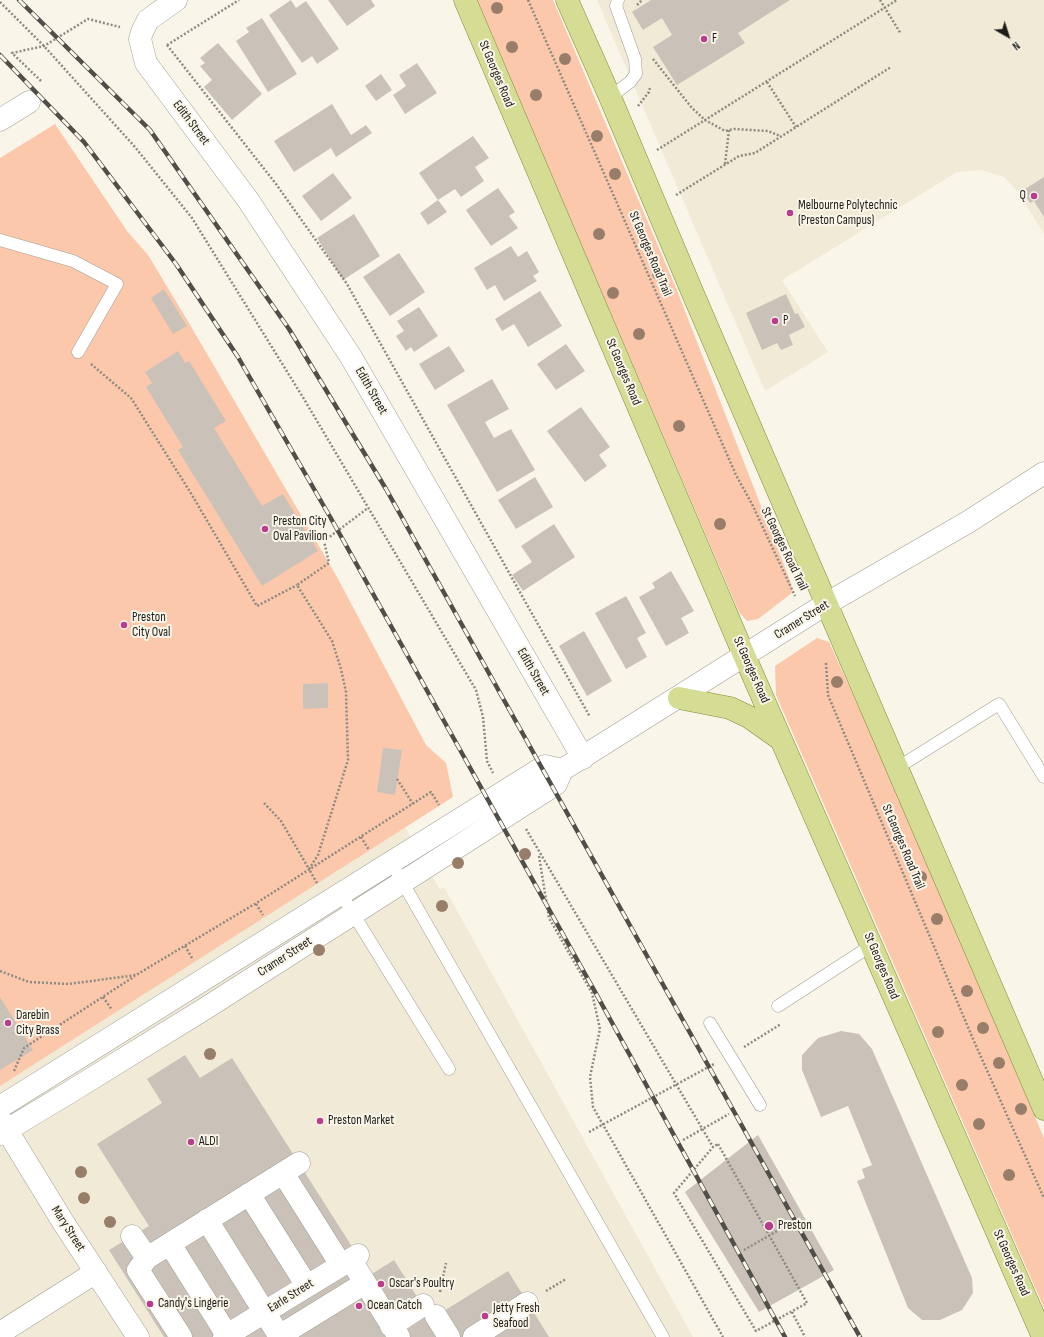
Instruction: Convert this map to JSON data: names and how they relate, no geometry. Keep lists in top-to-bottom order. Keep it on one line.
{"streets":{"main road":["St Georges Road"],"street":["Edith Street","Cramer Street","Mary Street","Earle Street"],"path":["St Georges Road Trail"]},"crossings":[["St Georges Road","Cramer Street"],["Edith Street","Cramer Street"],["St Georges Road Trail","Cramer Street"],["Cramer Street","Mary Street"]],"places":["F","Q","Melbourne Polytechnic (Preston Campus)","P","Preston City Oval Pavilion","Preston City Oval","Darebin City Brass","Preston Market","ALDI","Preston","Oscar's Poultry","Candy's Lingerie","Ocean Catch","Jetty Fresh Seafood"],"north":"bottom right"}
